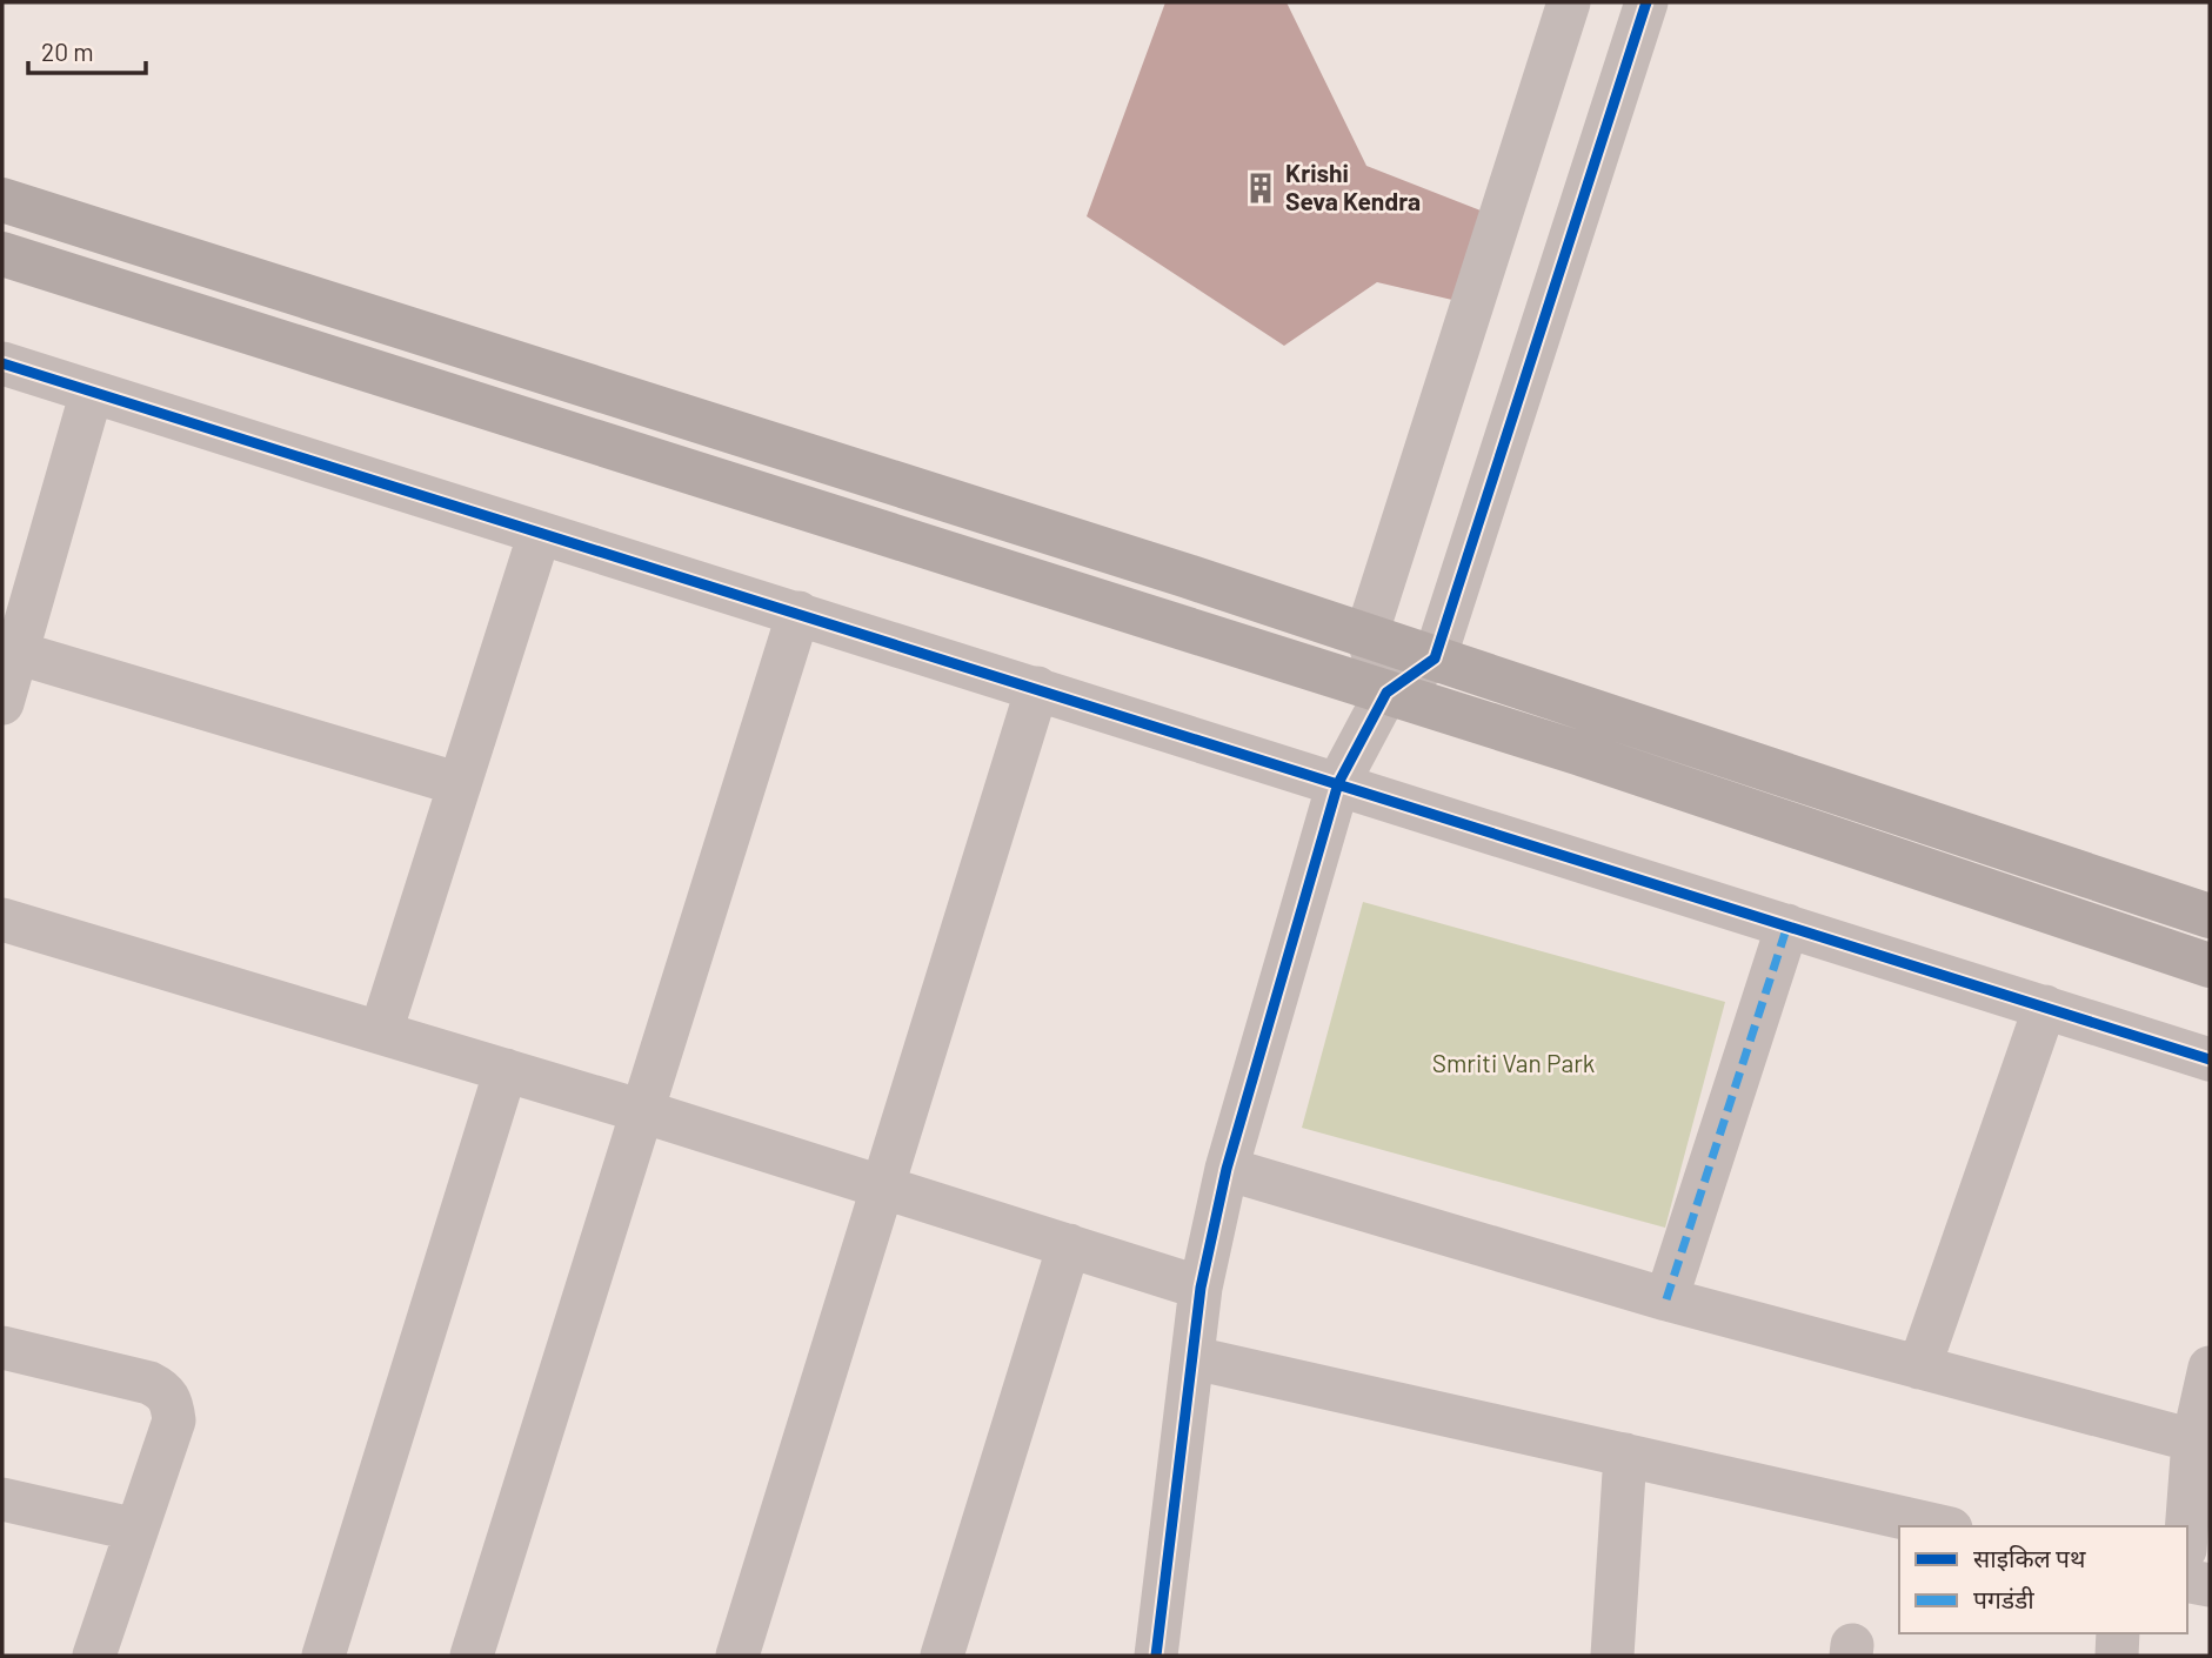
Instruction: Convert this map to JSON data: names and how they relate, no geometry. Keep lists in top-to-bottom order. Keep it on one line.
{"parks":["Smriti Van Park"],"places":{"building":["Krishi Seva Kendra"]},"legend":["साइकिल पथ","पगडंडी"],"scale_bar":"20 m"}
